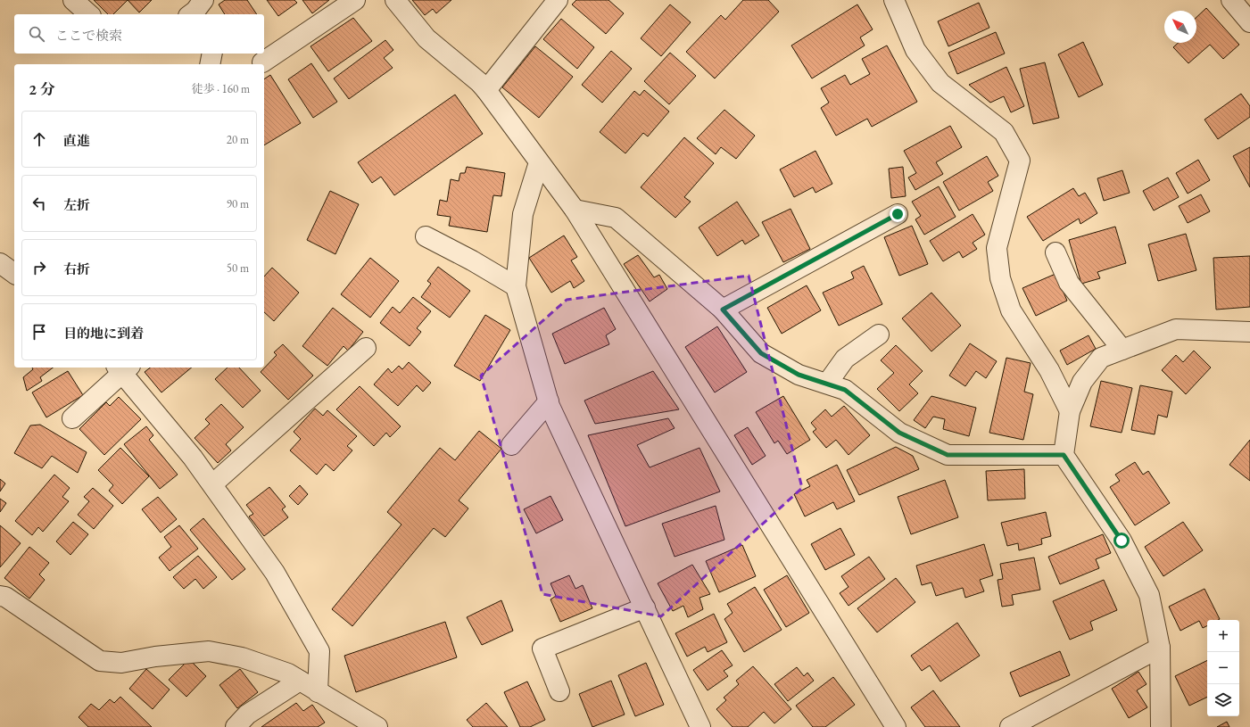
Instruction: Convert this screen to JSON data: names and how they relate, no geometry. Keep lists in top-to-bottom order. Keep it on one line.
{"north":"top left","page":{"search":"ここで検索","heading":["2 分","徒歩 · 160 m"],"list":[["直進","20 m"],["左折","90 m"],["右折","50 m"],"目的地に到着"],"map_buttons":["+","−"]}}
